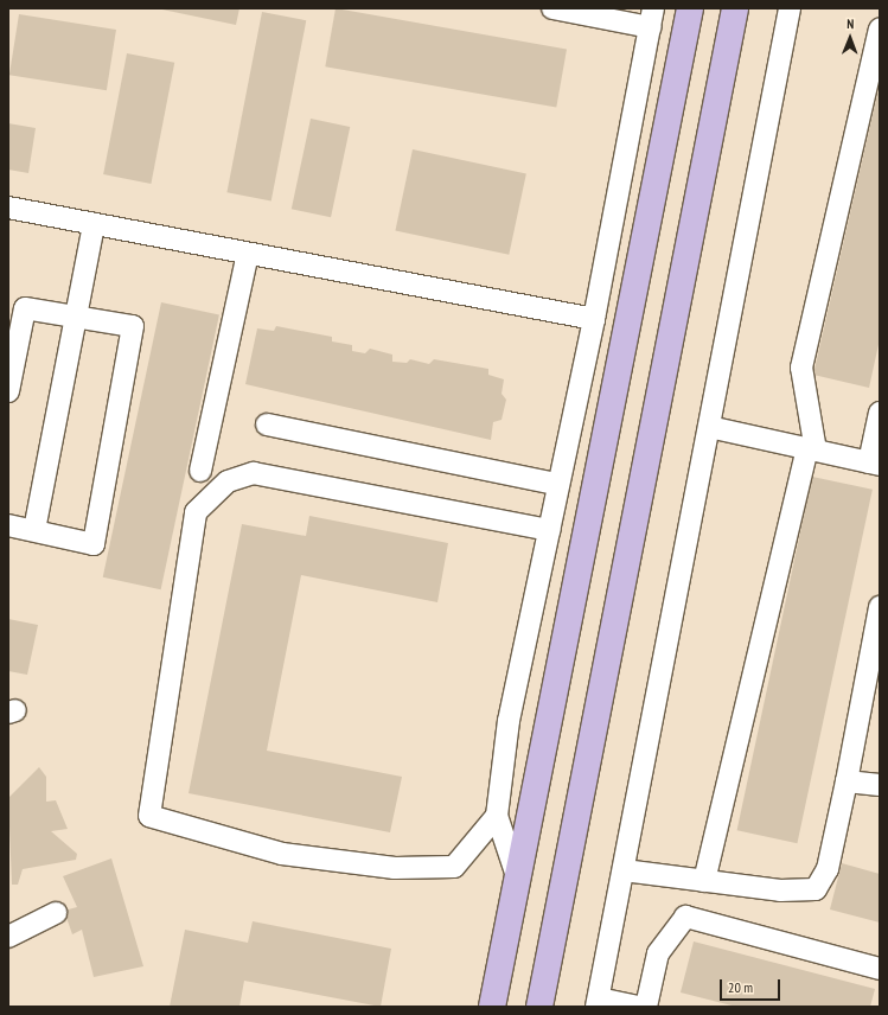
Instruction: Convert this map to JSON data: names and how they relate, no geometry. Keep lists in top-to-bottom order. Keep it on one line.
{"scale_bar":"20 m","north":"top"}
